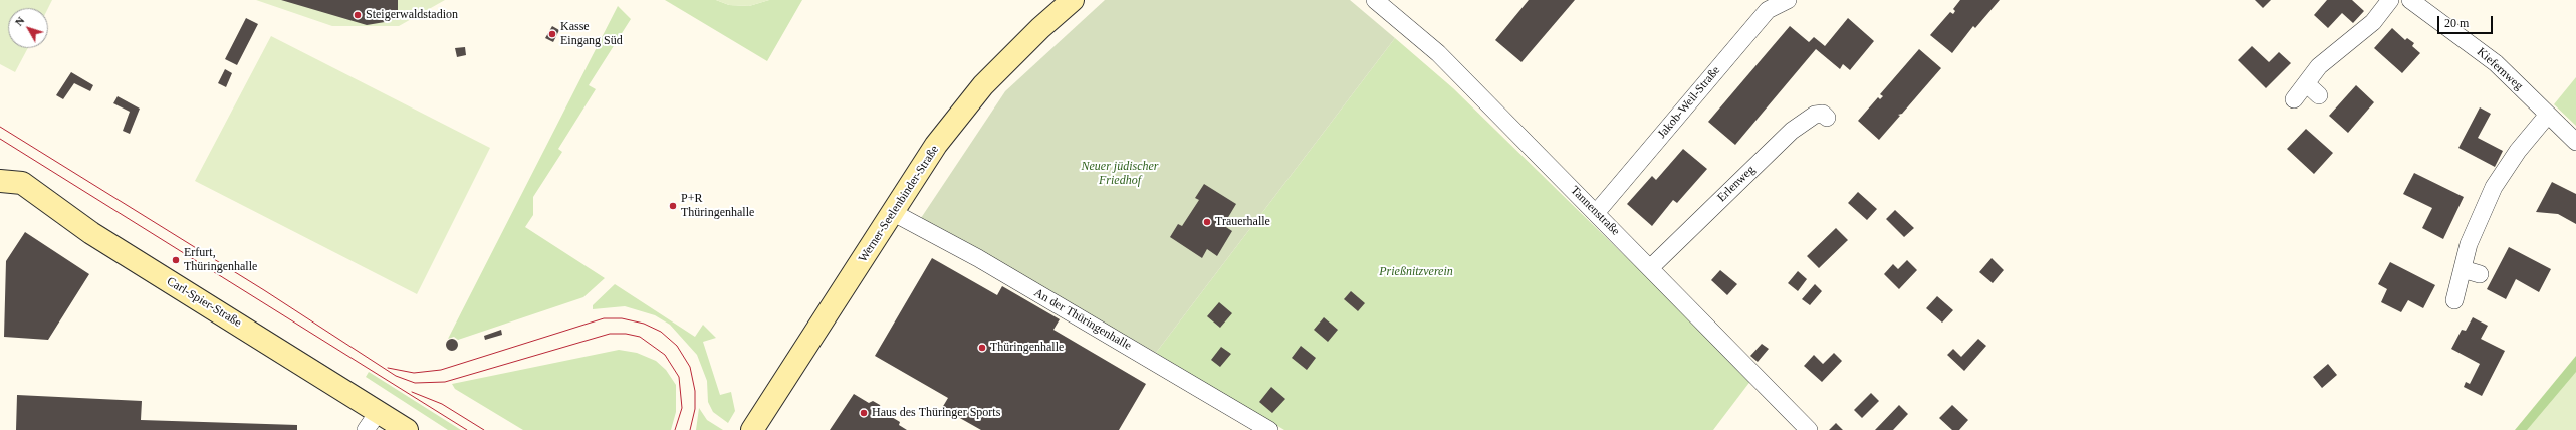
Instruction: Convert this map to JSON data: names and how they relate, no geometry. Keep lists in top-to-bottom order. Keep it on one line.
{"streets":{"street":["Kiefernweg","Jakob-Weil-Straße","Erlenweg","Werner-Seelenbinder-Straße","Tannenstraße","Carl-Spier-Straße","An der Thüringenhalle"]},"crossings":[["Jakob-Weil-Straße","Tannenstraße"],["Erlenweg","Tannenstraße"],["Werner-Seelenbinder-Straße","An der Thüringenhalle"]],"parks":["Neuer jüdischer Friedhof","Prießnitzverein"],"places":["Steigerwaldstadion","Kasse Eingang Süd","P+R Thüringenhalle","Trauerhalle","Erfurt, Thüringenhalle","Thüringenhalle","Haus des Thüringer Sports"],"scale_bar":"20 m","north":"top left"}
